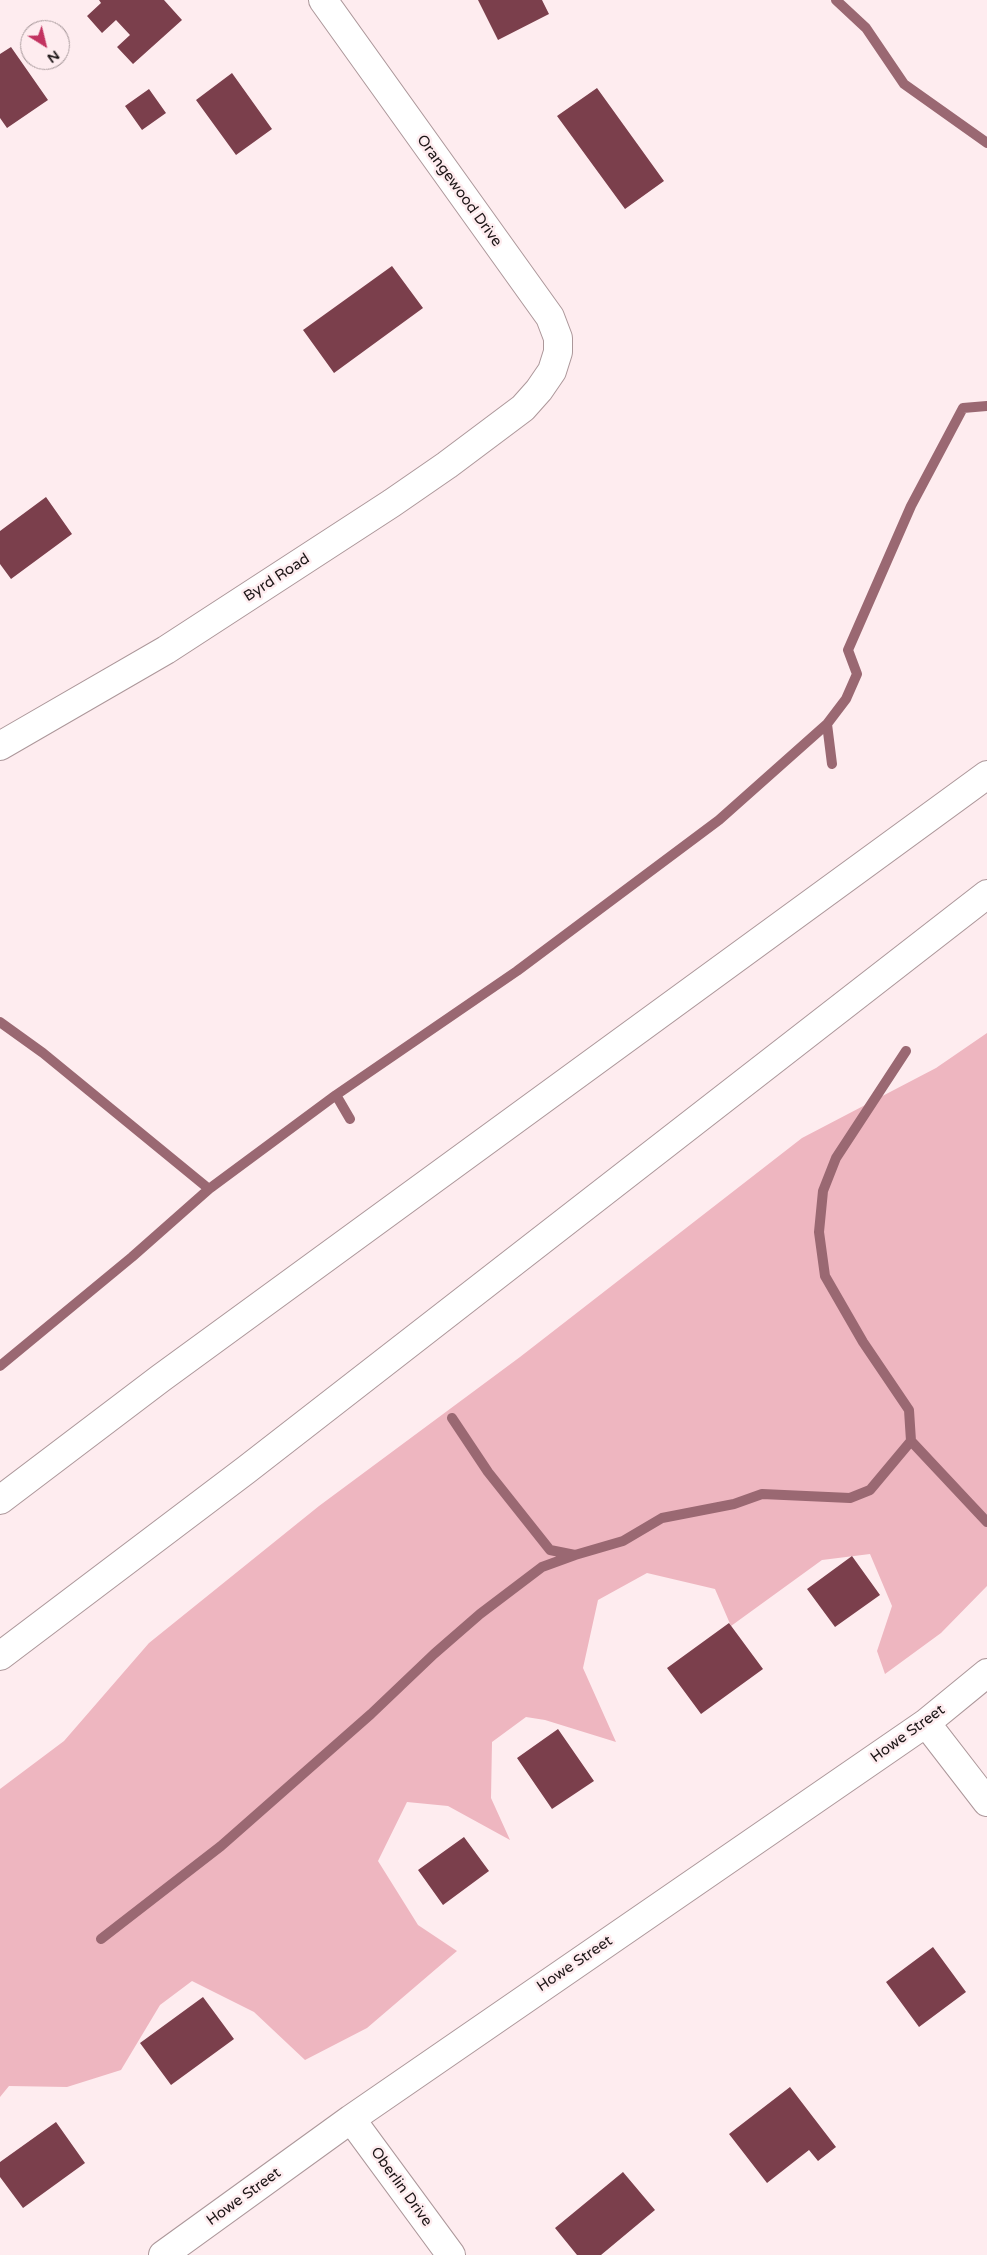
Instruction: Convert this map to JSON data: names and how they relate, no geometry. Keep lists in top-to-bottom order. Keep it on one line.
{"streets":{"main road":["Orangewood Drive","Byrd Road","Howe Street","Oberlin Drive"]},"crossings":[["Orangewood Drive","Byrd Road"],["Howe Street","Oberlin Drive"]],"north":"bottom right"}
